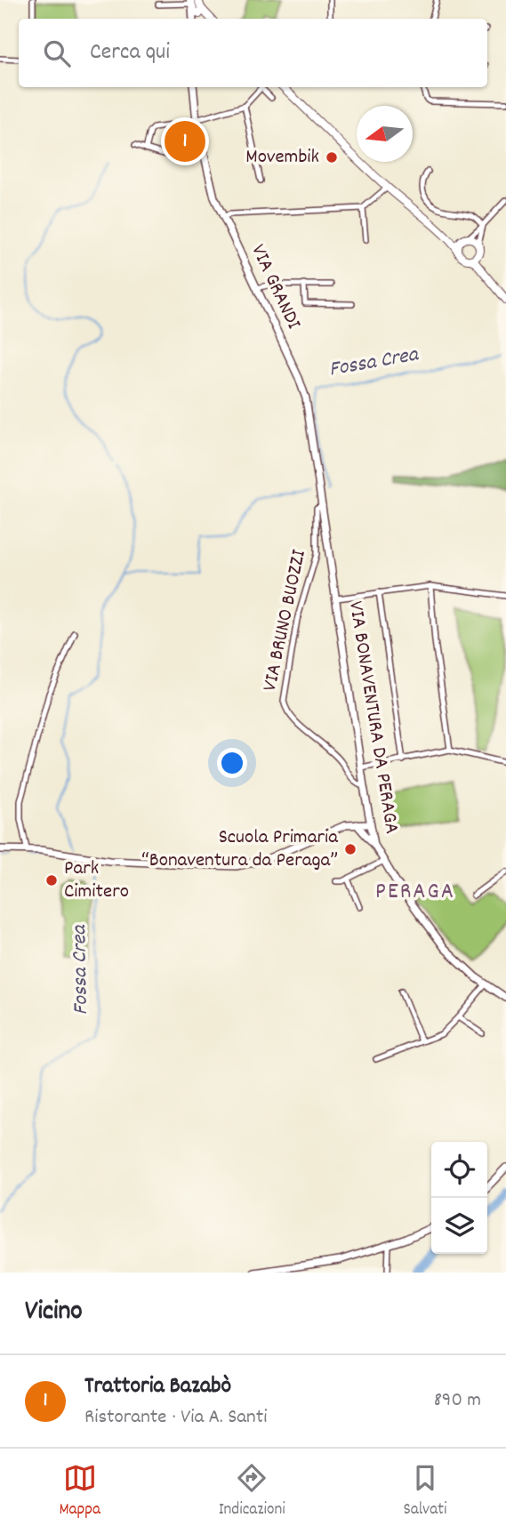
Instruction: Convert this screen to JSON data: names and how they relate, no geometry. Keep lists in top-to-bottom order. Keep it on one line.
{"streets":{"main road":["VIA GRANDI","VIA BONAVENTURA DA PERAGA"],"street":["VIA BRUNO BUOZZI"]},"crossings":[["VIA GRANDI","VIA BRUNO BUOZZI"],["VIA GRANDI","VIA BONAVENTURA DA PERAGA"],["VIA BRUNO BUOZZI","VIA BONAVENTURA DA PERAGA"]],"districts":["PERAGA"],"water":["Fossa Crea"],"places":["Movembik","Scuola Primaria “Bonaventura da Peraga”","Park Cimitero"],"north":"left","page":{"search":"Cerca qui","pins":"1","heading":"Vicino","list":[{"mark":"1","name":"Trattoria Bazabò","note":"Ristorante · Via A. Santi","value":"890 m"}],"nav":["Mappa","Indicazioni","Salvati"]}}
